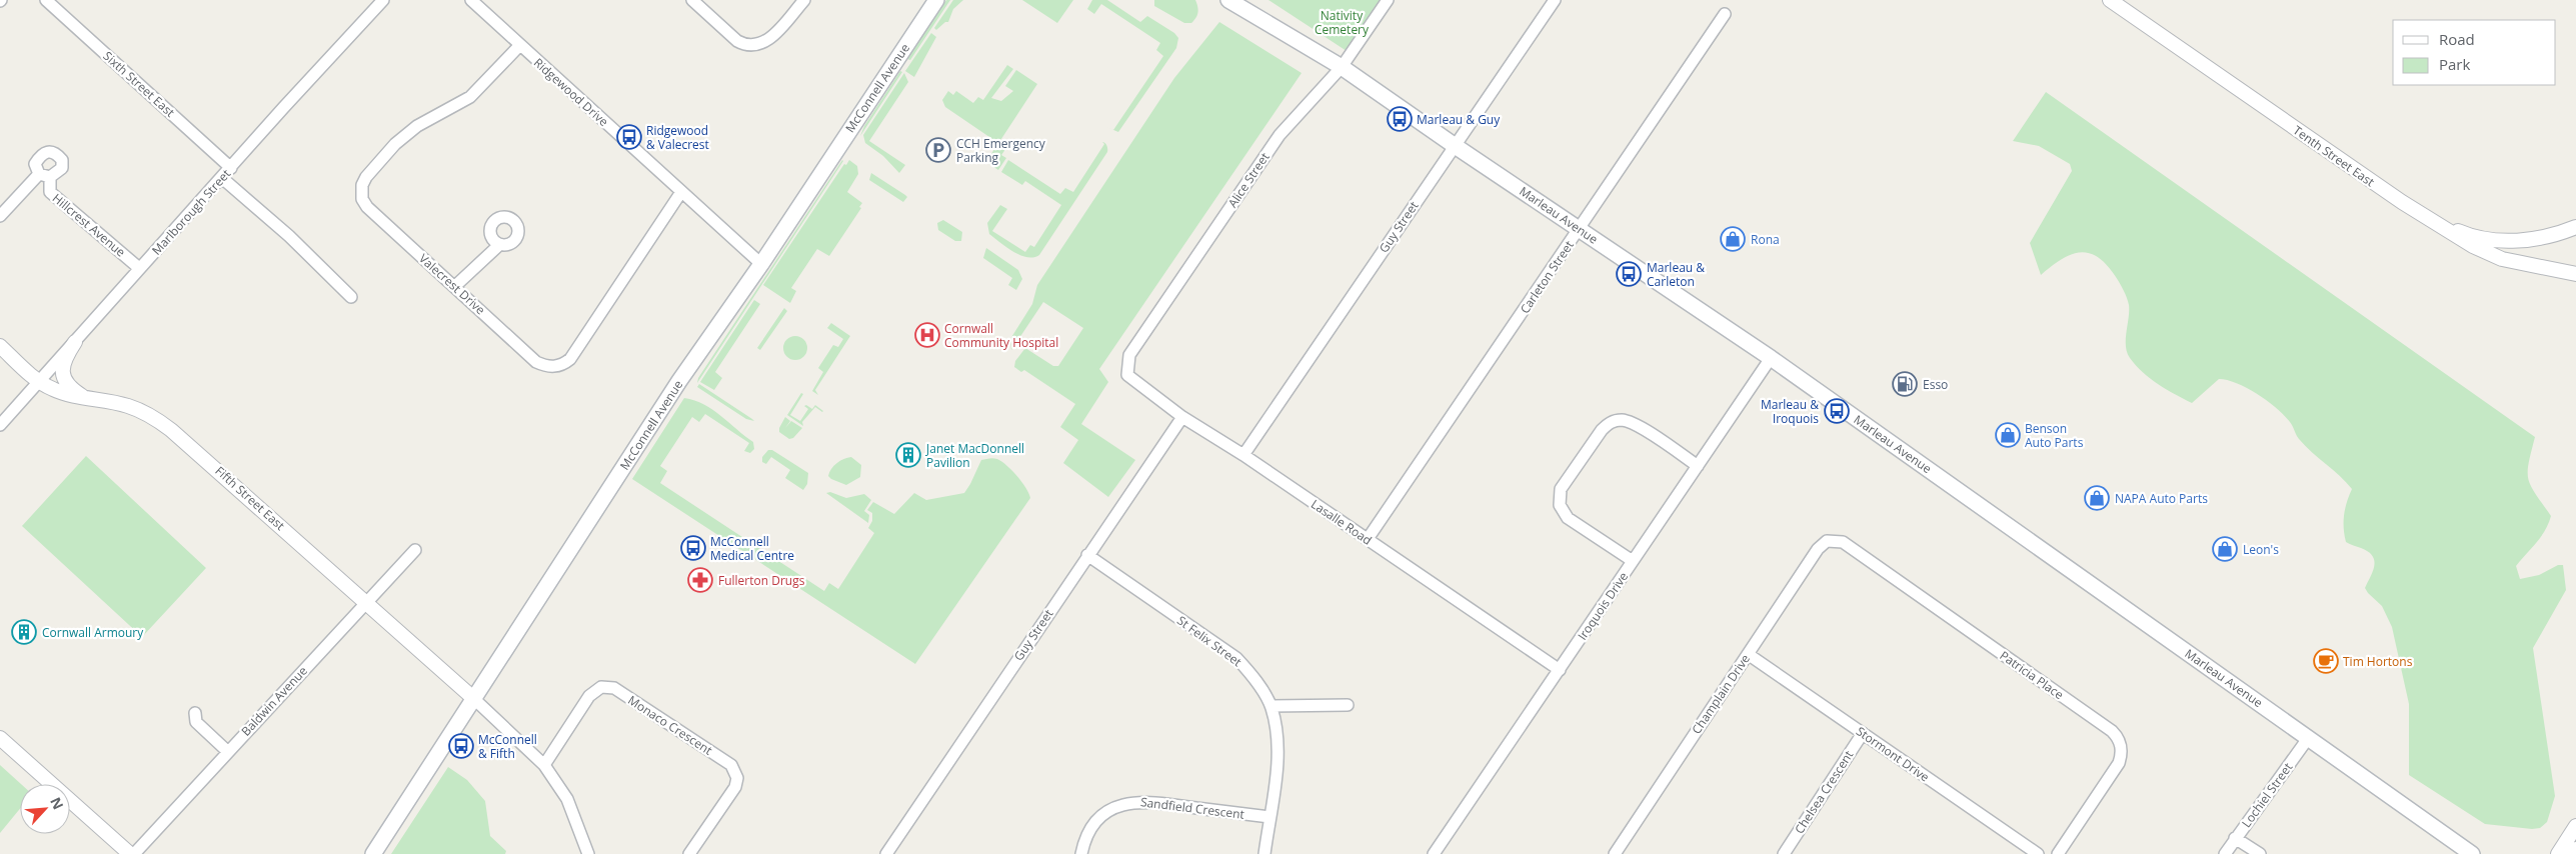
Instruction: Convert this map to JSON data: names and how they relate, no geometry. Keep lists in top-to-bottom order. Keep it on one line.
{"streets":{"main road":["McConnell Avenue","Marleau Avenue"],"street":["Sixth Street East","Ridgewood Drive","Tenth Street East","Alice Street","Marlborough Street","Hillcrest Avenue","Guy Street","Carleton Street","Valecrest Drive","Fifth Street East","Lasalle Road","Iroquois Drive","St Felix Street","Patricia Place","Champlain Drive","Baldwin Avenue","Monaco Crescent","Stormont Drive","Chelsea Crescent","Lochiel Street","Sandfield Crescent"]},"crossings":[["Sixth Street East","Marlborough Street"],["McConnell Avenue","Ridgewood Drive"],["McConnell Avenue","Fifth Street East"],["Ridgewood Drive","Valecrest Drive"],["Alice Street","Marleau Avenue"],["Alice Street","Lasalle Road"],["Marlborough Street","Hillcrest Avenue"],["Marlborough Street","Fifth Street East"],["Marleau Avenue","Guy Street"],["Marleau Avenue","Carleton Street"],["Marleau Avenue","Iroquois Drive"],["Marleau Avenue","Lochiel Street"],["Guy Street","Lasalle Road"],["Guy Street","St Felix Street"],["Carleton Street","Lasalle Road"],["Fifth Street East","Baldwin Avenue"],["Lasalle Road","Iroquois Drive"],["St Felix Street","Sandfield Crescent"],["Patricia Place","Champlain Drive"],["Champlain Drive","Stormont Drive"],["Stormont Drive","Chelsea Crescent"]],"parks":["Nativity Cemetery"],"places":{"bus stop":["Marleau & Guy","Ridgewood & Valecrest","Marleau & Carleton","Marleau & Iroquois","McConnell Medical Centre","McConnell & Fifth"],"parking":["CCH Emergency Parking"],"shop":["Rona","Benson Auto Parts","NAPA Auto Parts","Leon's"],"hospital":["Cornwall Community Hospital"],"fuel station":["Esso"],"building":["Janet MacDonnell Pavilion","Cornwall Armoury"],"pharmacy":["Fullerton Drugs"],"cafe":["Tim Hortons"]},"legend":["Road","Park"],"north":"top right"}
